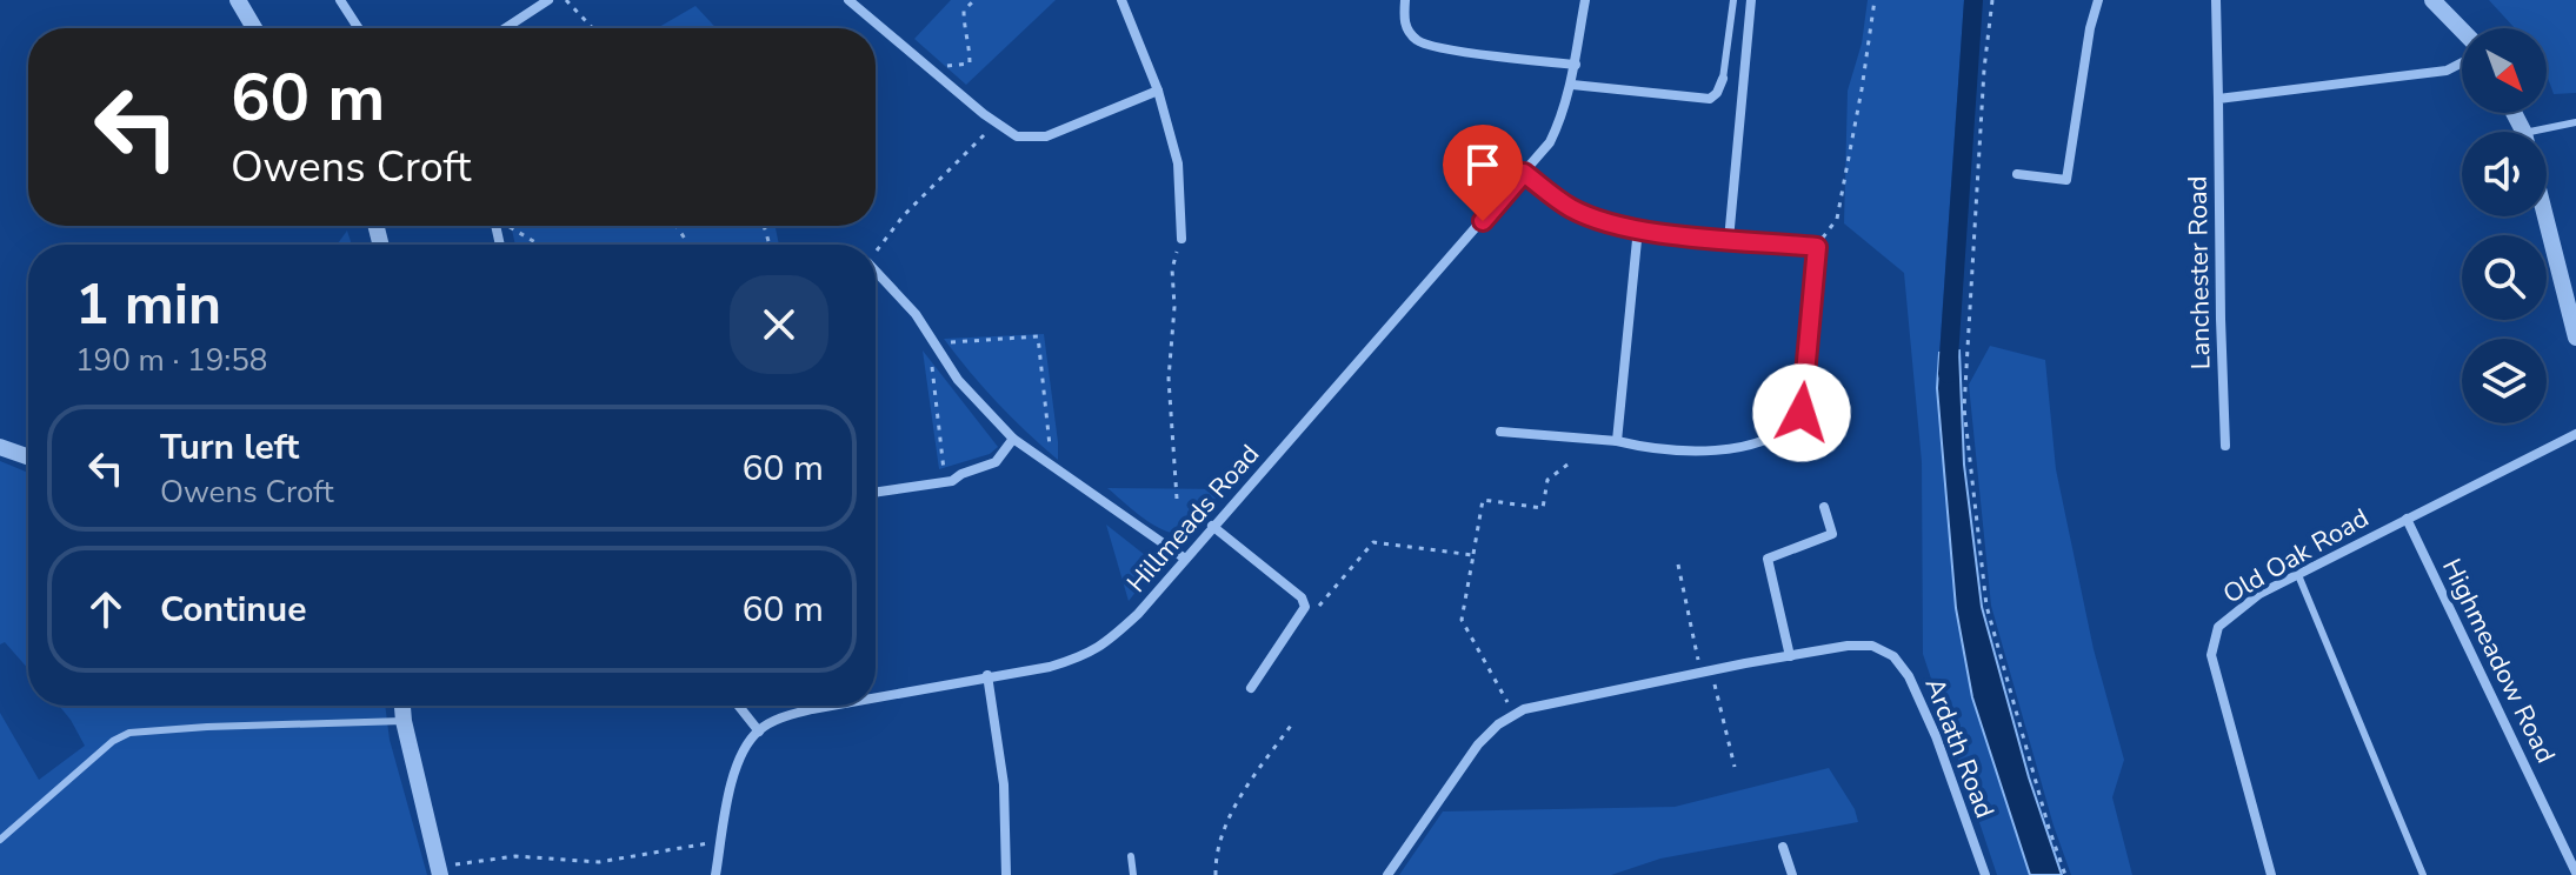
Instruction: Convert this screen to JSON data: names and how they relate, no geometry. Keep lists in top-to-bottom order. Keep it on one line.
{"streets":{"street":["Lanchester Road","Hillmeads Road","Old Oak Road","Highmeadow Road","Ardath Road"]},"crossings":[["Old Oak Road","Highmeadow Road"]],"north":"bottom right","page":{"turn":["60 m","Owens Croft"],"heading":["1 min","190 m · 19:58"],"list":[{"name":"Turn left","note":"Owens Croft","value":"60 m"},{"name":"Continue","value":"60 m"}]}}
